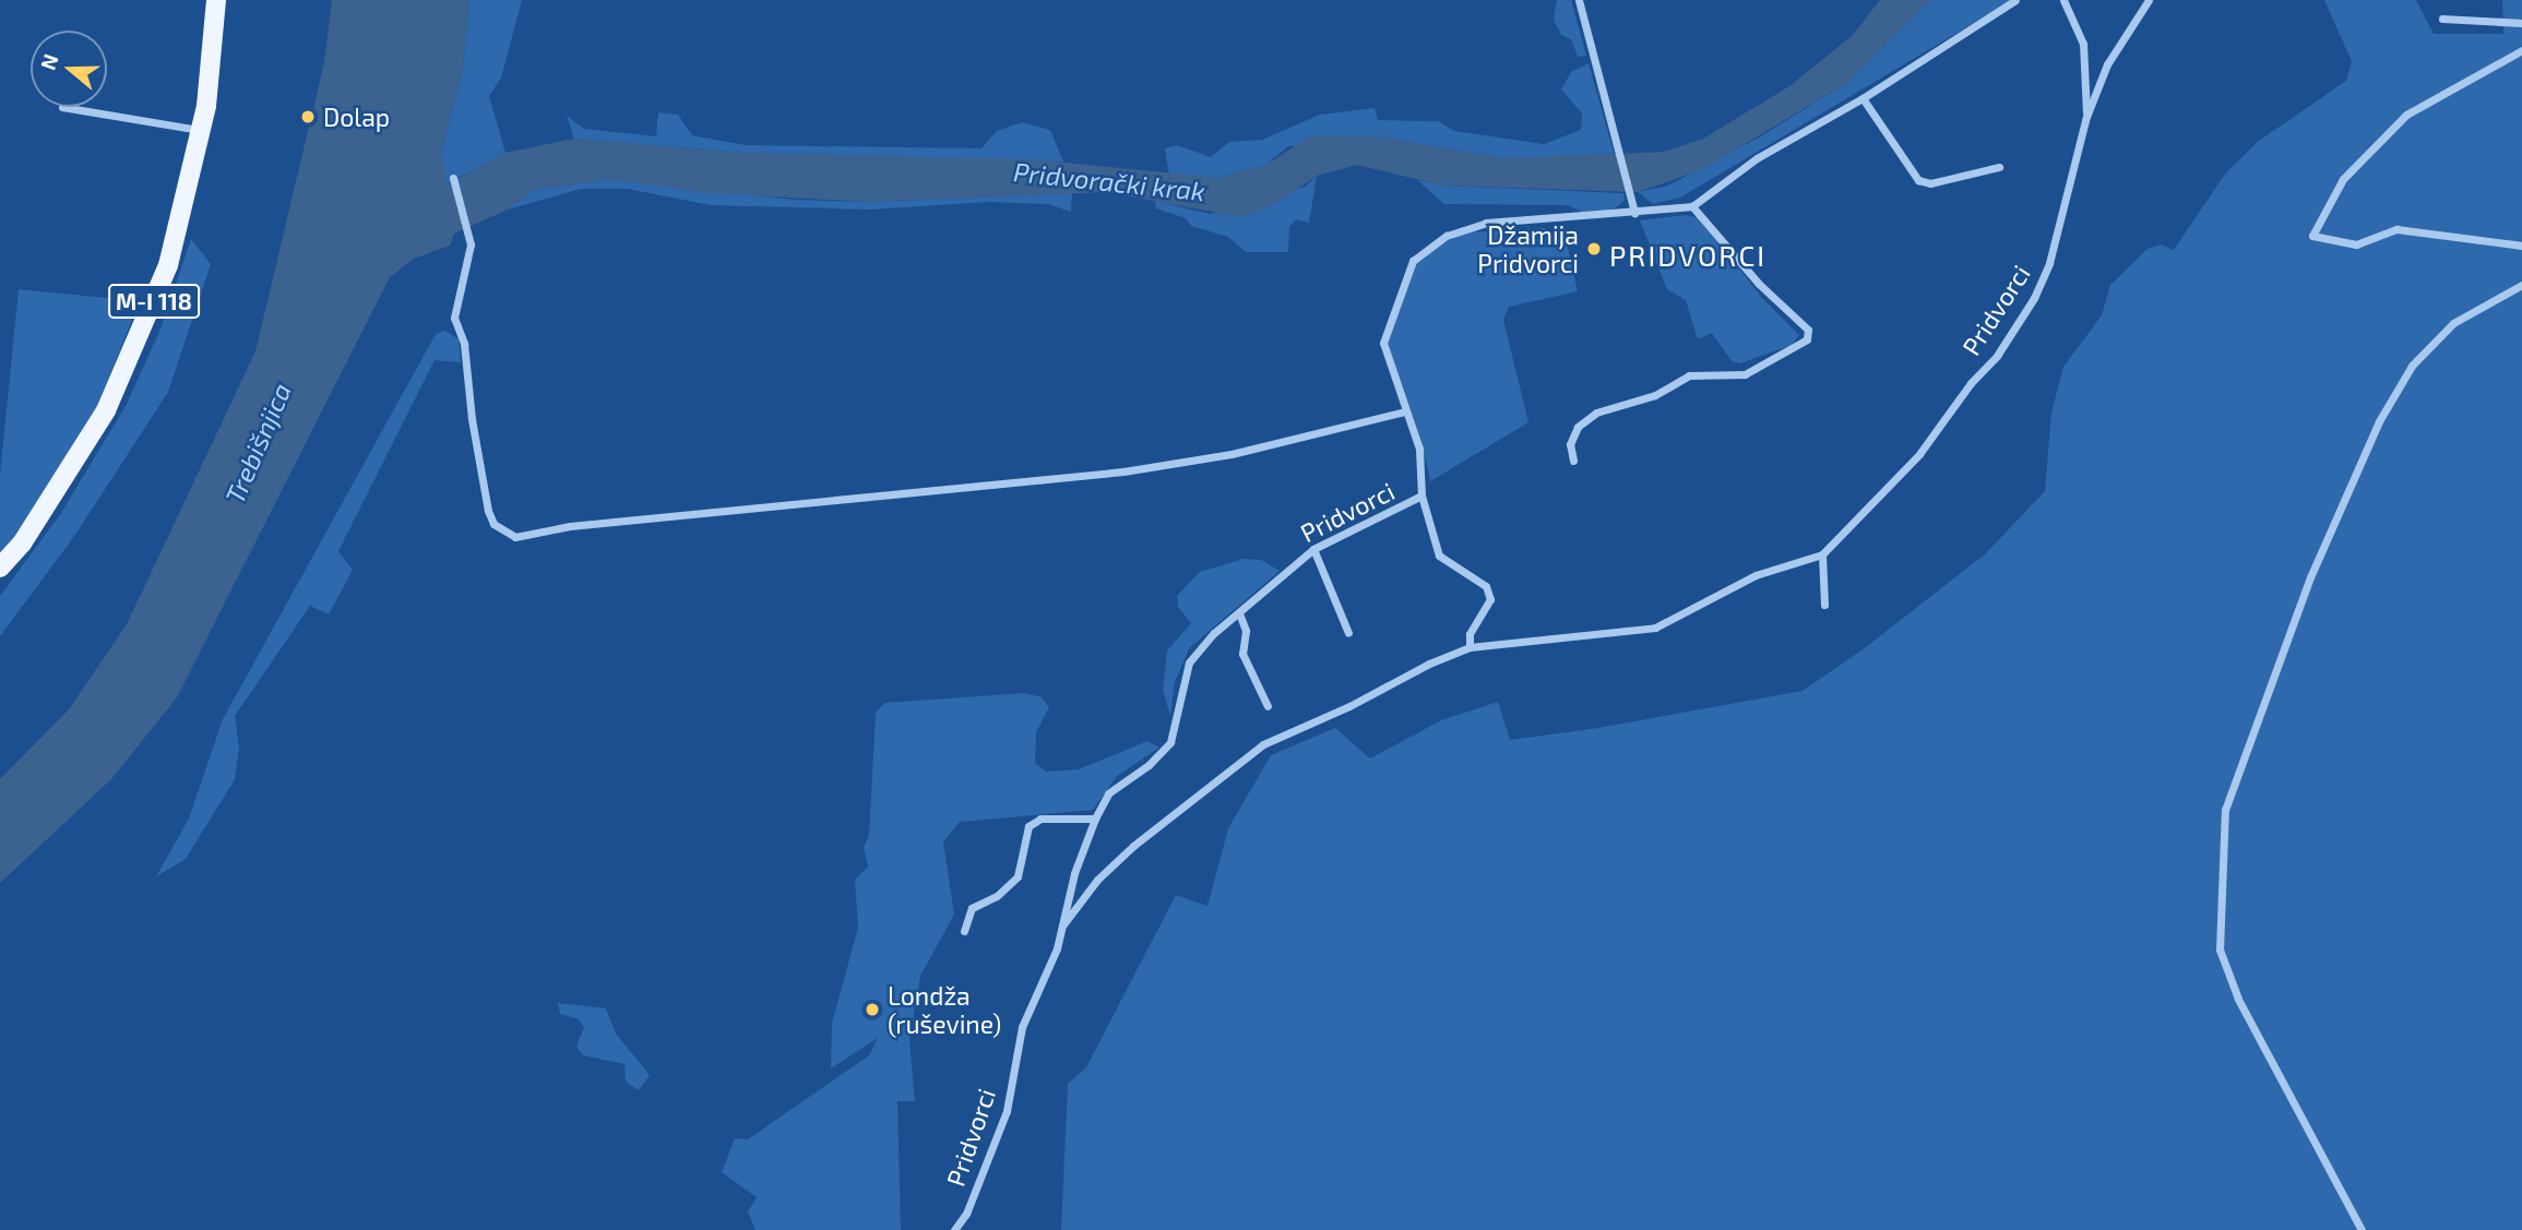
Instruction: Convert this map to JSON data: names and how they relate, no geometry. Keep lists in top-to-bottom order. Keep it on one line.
{"streets":{"main road":["M-I 118"],"street":["Pridvorci"]},"districts":["PRIDVORCI"],"water":["Pridvorački krak","Trebišnjica"],"places":["Dolap","Džamija Pridvorci","Londža (ruševine)"],"north":"left"}
